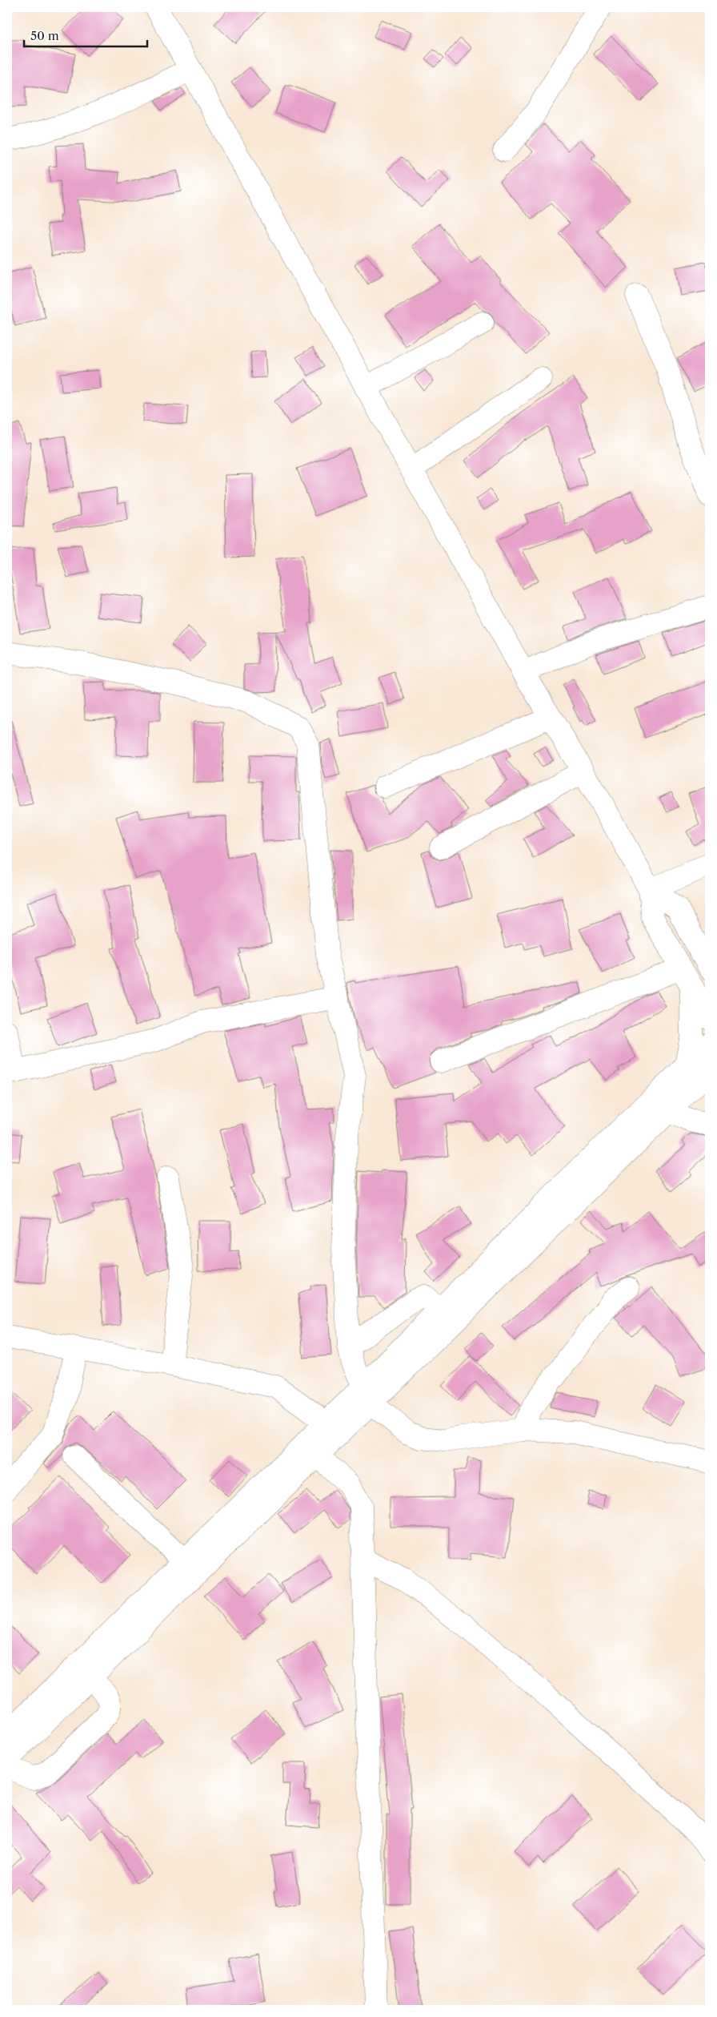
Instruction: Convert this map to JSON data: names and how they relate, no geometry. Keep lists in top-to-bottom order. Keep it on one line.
{"scale_bar":"50 m"}
